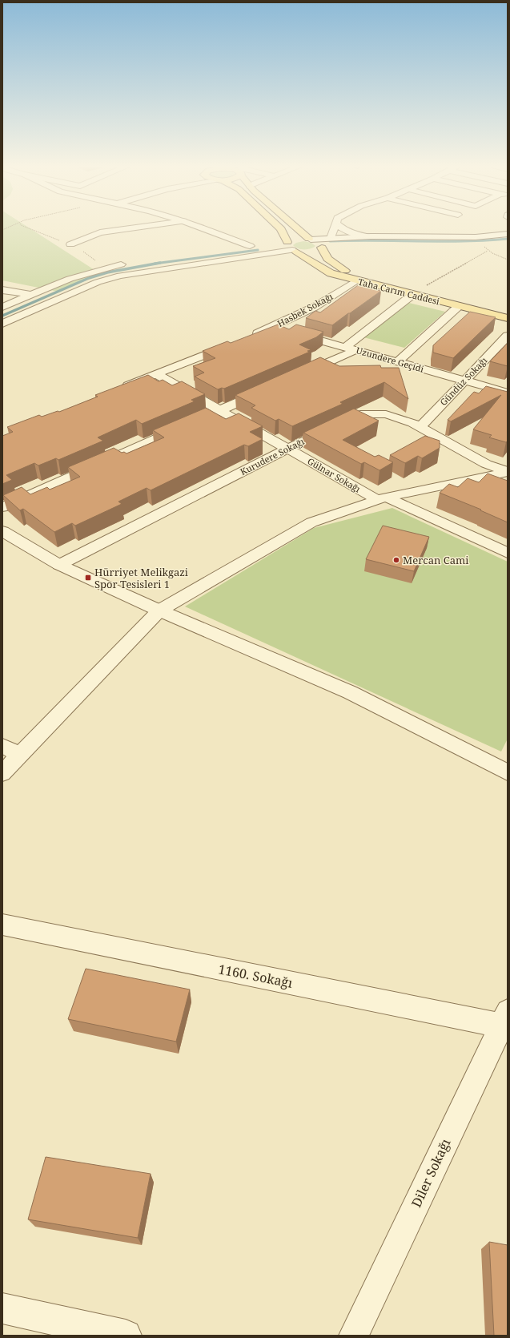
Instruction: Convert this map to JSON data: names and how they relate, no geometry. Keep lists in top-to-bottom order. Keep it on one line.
{"streets":{"main road":["Taha Carım Caddesi"],"street":["Hasbek Sokağı","Uzundere Geçidi","Gündüz Sokağı","Kurudere Sokağı","Gülnar Sokağı","1160. Sokağı","Diler Sokağı"]},"crossings":[["Taha Carım Caddesi","Hasbek Sokağı"],["Hasbek Sokağı","Uzundere Geçidi"],["Uzundere Geçidi","Gündüz Sokağı"],["Gündüz Sokağı","Kurudere Sokağı"],["Kurudere Sokağı","Gülnar Sokağı"],["1160. Sokağı","Diler Sokağı"]],"places":{"other":["Mercan Cami"],"transit":["Hürriyet Melikgazi Spor Tesisleri 1"]}}
